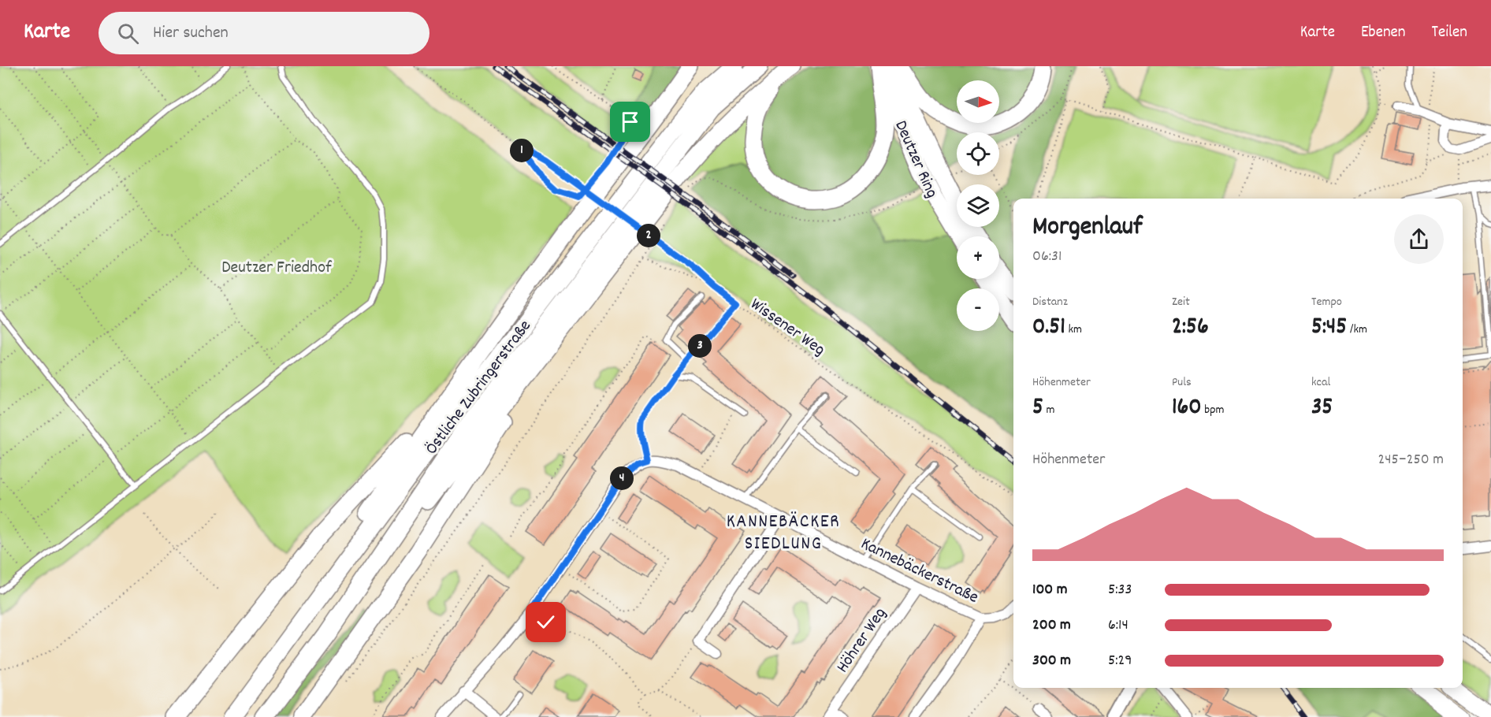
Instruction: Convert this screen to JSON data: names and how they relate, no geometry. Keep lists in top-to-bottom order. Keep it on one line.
{"streets":{"highway":["Deutzer Ring","Östliche Zubringerstraße"],"street":["Kannebäckerstraße","Höhrer Weg"],"path":["Wissener Weg"]},"crossings":[["Kannebäckerstraße","Höhrer Weg"]],"districts":["KANNEBÄCKER SIEDLUNG"],"parks":["Deutzer Friedhof"],"north":"right","page":{"header":"Karte","search":"Hier suchen","nav":["Karte","Ebenen","Teilen"],"map_buttons":["+","−"],"pins":["1","2","3","4"],"heading":["Morgenlauf","06:31"],"stats":[["Distanz","0.51 km"],["Zeit","2:56"],["Tempo","5:45 /km"],["Höhenmeter","5 m"],["Puls","160 bpm"],["kcal","35"]],"chart":["Höhenmeter","245–250 m"],"list":[{"name":"100 m","note":"5:33"},{"name":"200 m","note":"6:14"},{"name":"300 m","note":"5:29"}]}}
